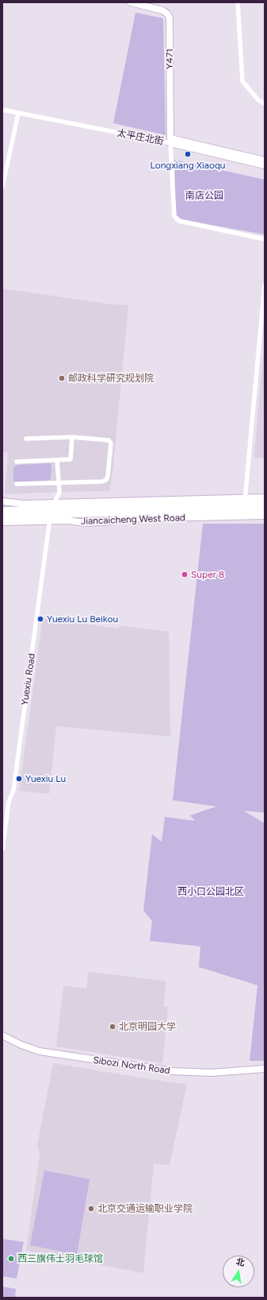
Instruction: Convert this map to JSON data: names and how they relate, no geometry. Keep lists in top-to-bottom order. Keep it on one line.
{"streets":{"street":["Y471","太平庄北街","Jiancaicheng West Road","Yuexiu Road","Sibozi North Road"]},"crossings":[["Y471","太平庄北街"],["Jiancaicheng West Road","Yuexiu Road"]],"parks":["南店公园","西小口公园北区"],"places":["Longxiang Xiaoqu","邮政科学研究规划院","Super 8","Yuexiu Lu Beikou","Yuexiu Lu","北京明园大学","北京交通运输职业学院","西三旗伟士羽毛球馆"],"north":"top"}
